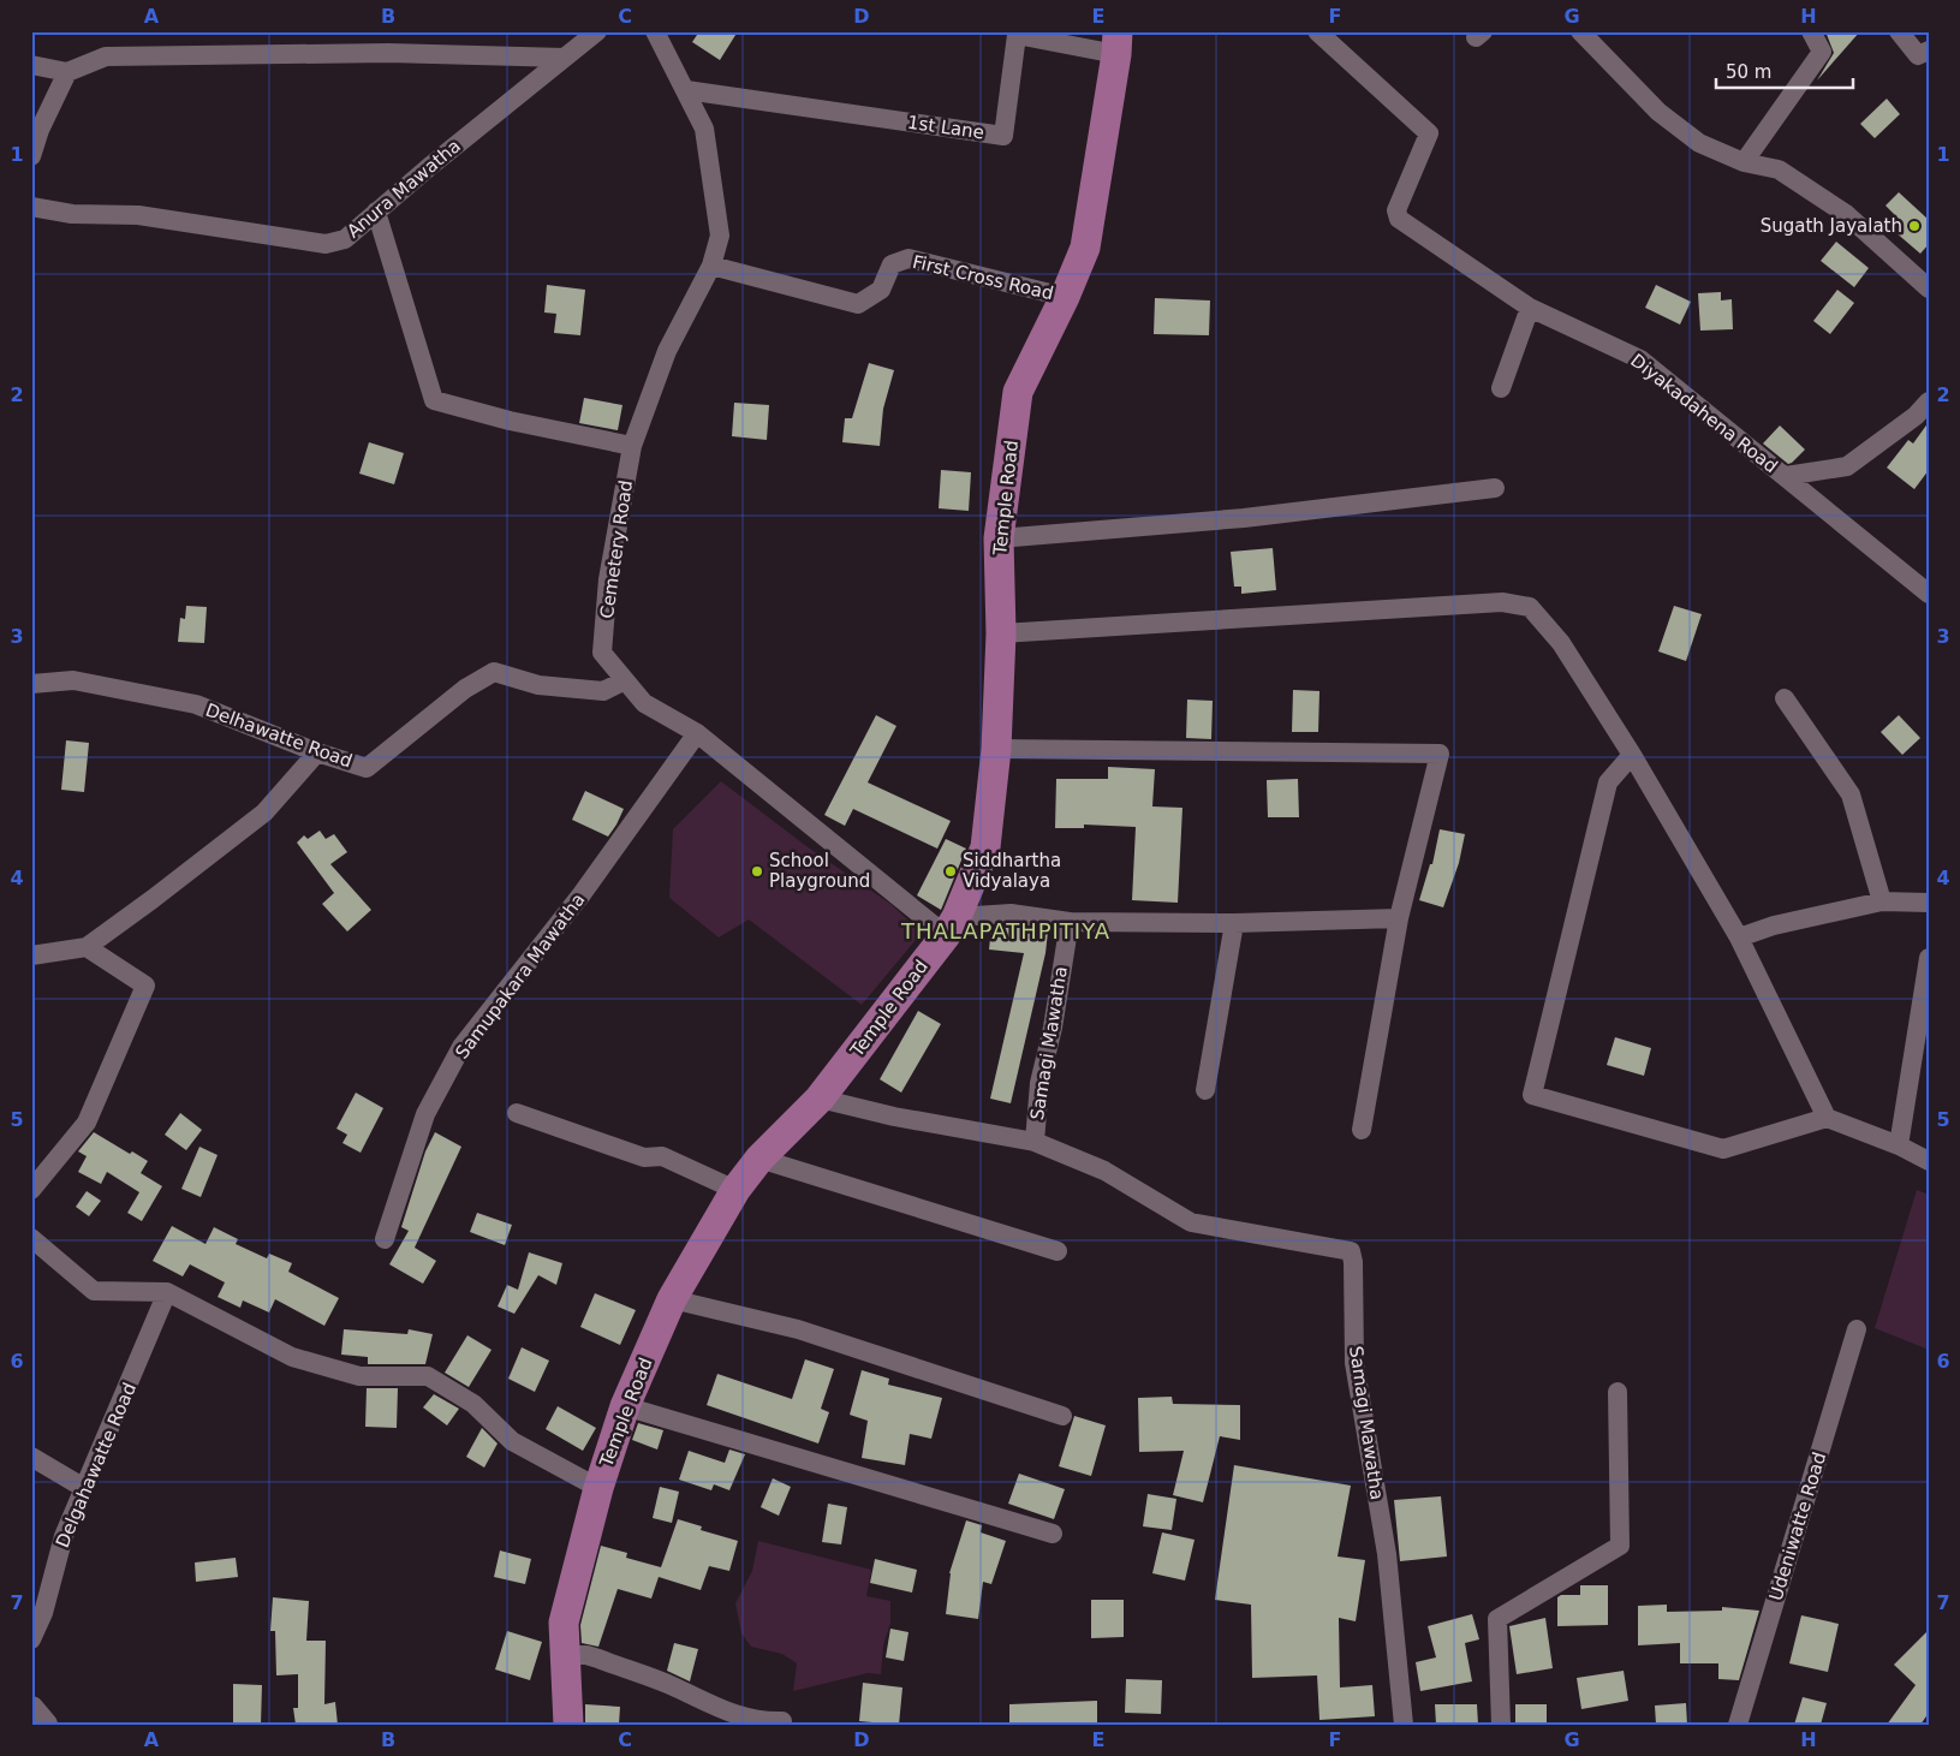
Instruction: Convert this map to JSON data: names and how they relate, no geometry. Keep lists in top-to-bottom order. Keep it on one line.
{"streets":{"main road":["Temple Road"],"street":["1st Lane","Anura Mawatha","First Cross Road","Diyakadahena Road","Cemetery Road","Delhawatte Road","Samupakara Mawatha","Samagi Mawatha","Delgahawatte Road","Udeniwatte Road"]},"crossings":[["1st Lane","Temple Road"],["1st Lane","Cemetery Road"],["First Cross Road","Temple Road"],["First Cross Road","Cemetery Road"],["Temple Road","Cemetery Road"],["Cemetery Road","Delhawatte Road"],["Cemetery Road","Samupakara Mawatha"]],"districts":["THALAPATHPITIYA"],"places":["Sugath Jayalath","School Playground","Siddhartha Vidyalaya"],"scale_bar":"50 m","grid":{"columns":["A","B","C","D","E","F","G","H"],"rows":["1","2","3","4","5","6","7"]}}
